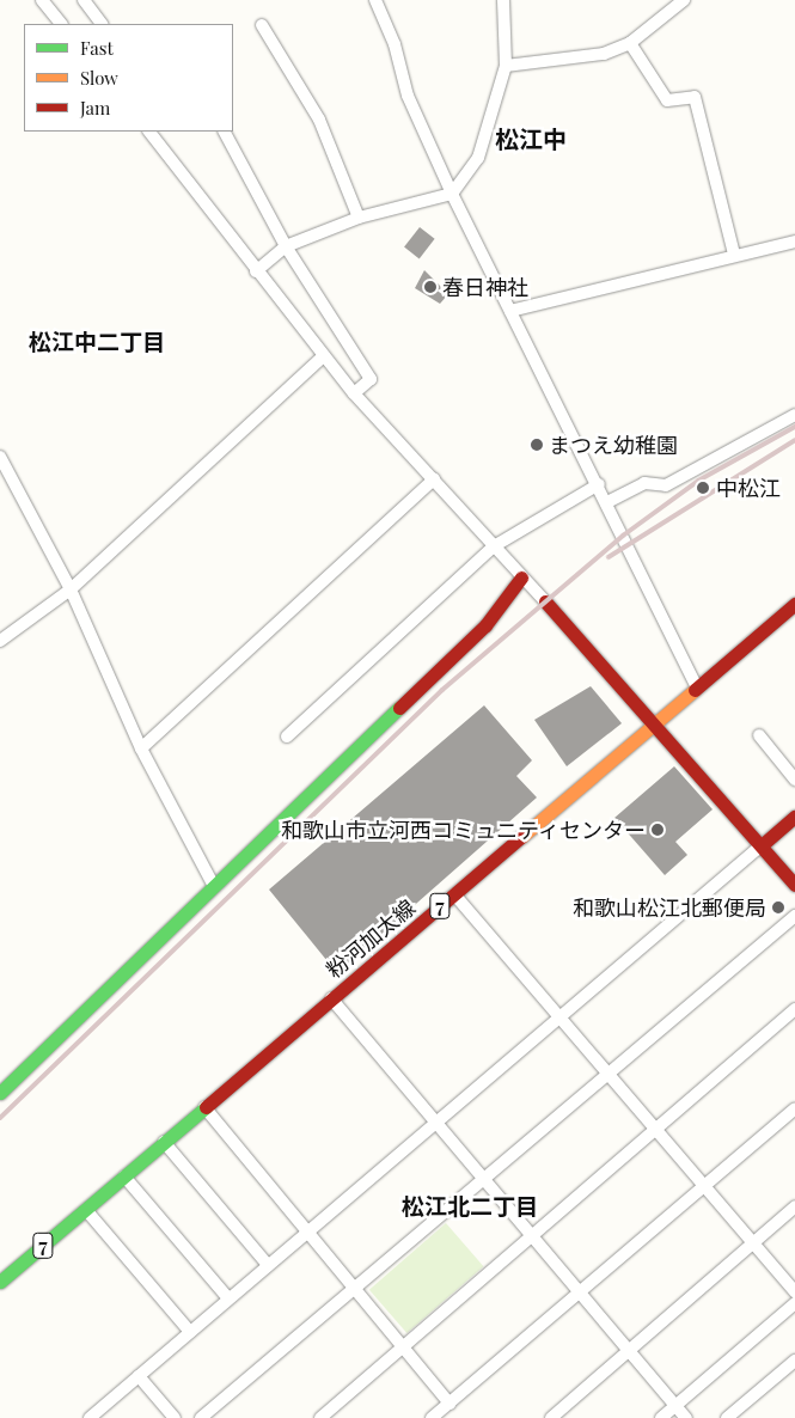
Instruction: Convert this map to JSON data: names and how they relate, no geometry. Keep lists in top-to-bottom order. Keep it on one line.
{"streets":{"street":["7","粉河加太線"]},"districts":["松江中","松江中二丁目","松江北二丁目"],"places":["春日神社","まつえ幼稚園","中松江","和歌山市立河西コミュニティセンター","和歌山松江北郵便局"],"legend":["Fast","Slow","Jam"]}
